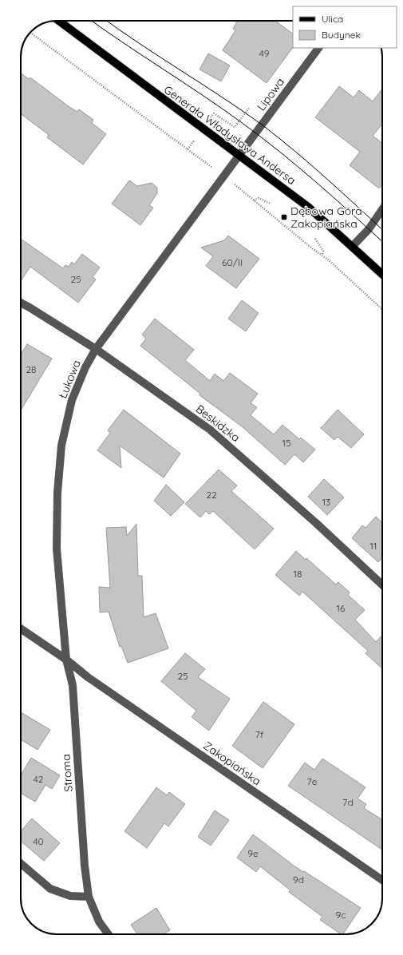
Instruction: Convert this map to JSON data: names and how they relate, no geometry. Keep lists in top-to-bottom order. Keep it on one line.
{"streets":{"main road":["Generała Władysława Andersa"],"street":["Lipowa","Łukowa","Beskidzka","Zakopiańska","Stroma"]},"crossings":[["Lipowa","Generała Władysława Andersa"],["Lipowa","Łukowa"],["Generała Władysława Andersa","Łukowa"],["Łukowa","Beskidzka"],["Łukowa","Zakopiańska"],["Łukowa","Stroma"],["Zakopiańska","Stroma"]],"places":{"transit":["Dębowa Góra Zakopiańska"]},"house_numbers":["49","60/II","25","28","15","22","13","11","18","16","25","7f","42","7e","7d","40","9e","9d","9c"],"legend":["Ulica","Budynek"]}
